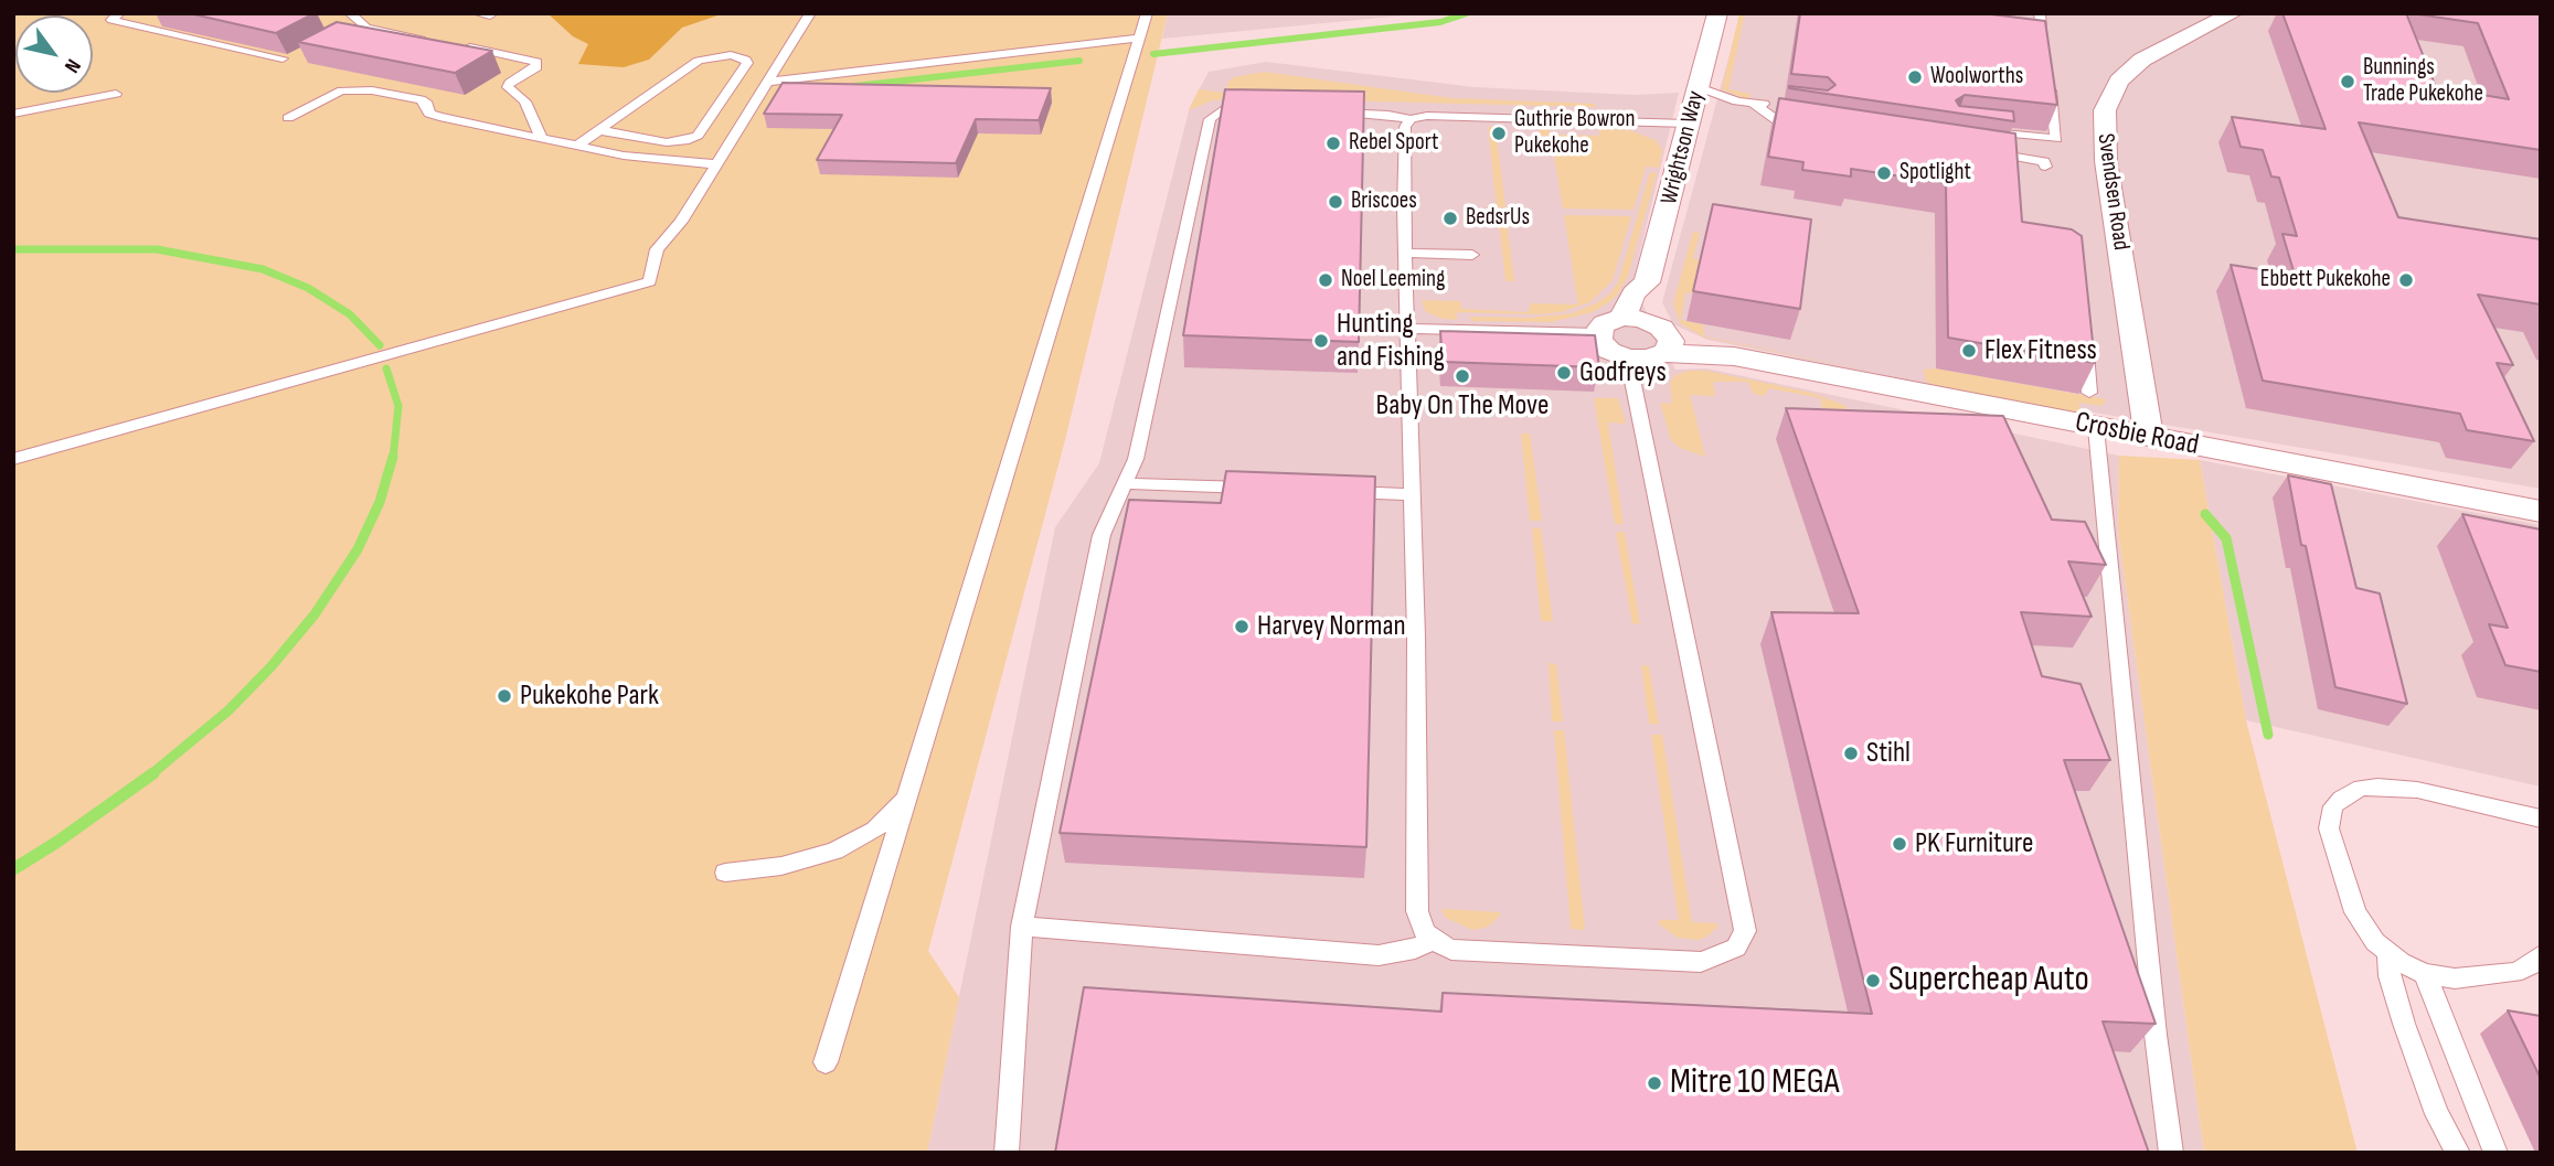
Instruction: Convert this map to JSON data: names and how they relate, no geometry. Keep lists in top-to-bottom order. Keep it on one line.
{"streets":{"street":["Wrightson Way","Svendsen Road","Crosbie Road"]},"crossings":[["Wrightson Way","Crosbie Road"],["Svendsen Road","Crosbie Road"]],"places":["Woolworths","Bunnings Trade Pukekohe","Guthrie Bowron Pukekohe","Rebel Sport","Spotlight","Briscoes","BedsrUs","Noel Leeming","Ebbett Pukekohe","Hunting and Fishing","Flex Fitness","Godfreys","Baby On The Move","Harvey Norman","Pukekohe Park","Stihl","PK Furniture","Supercheap Auto","Mitre 10 MEGA"],"north":"bottom right"}
